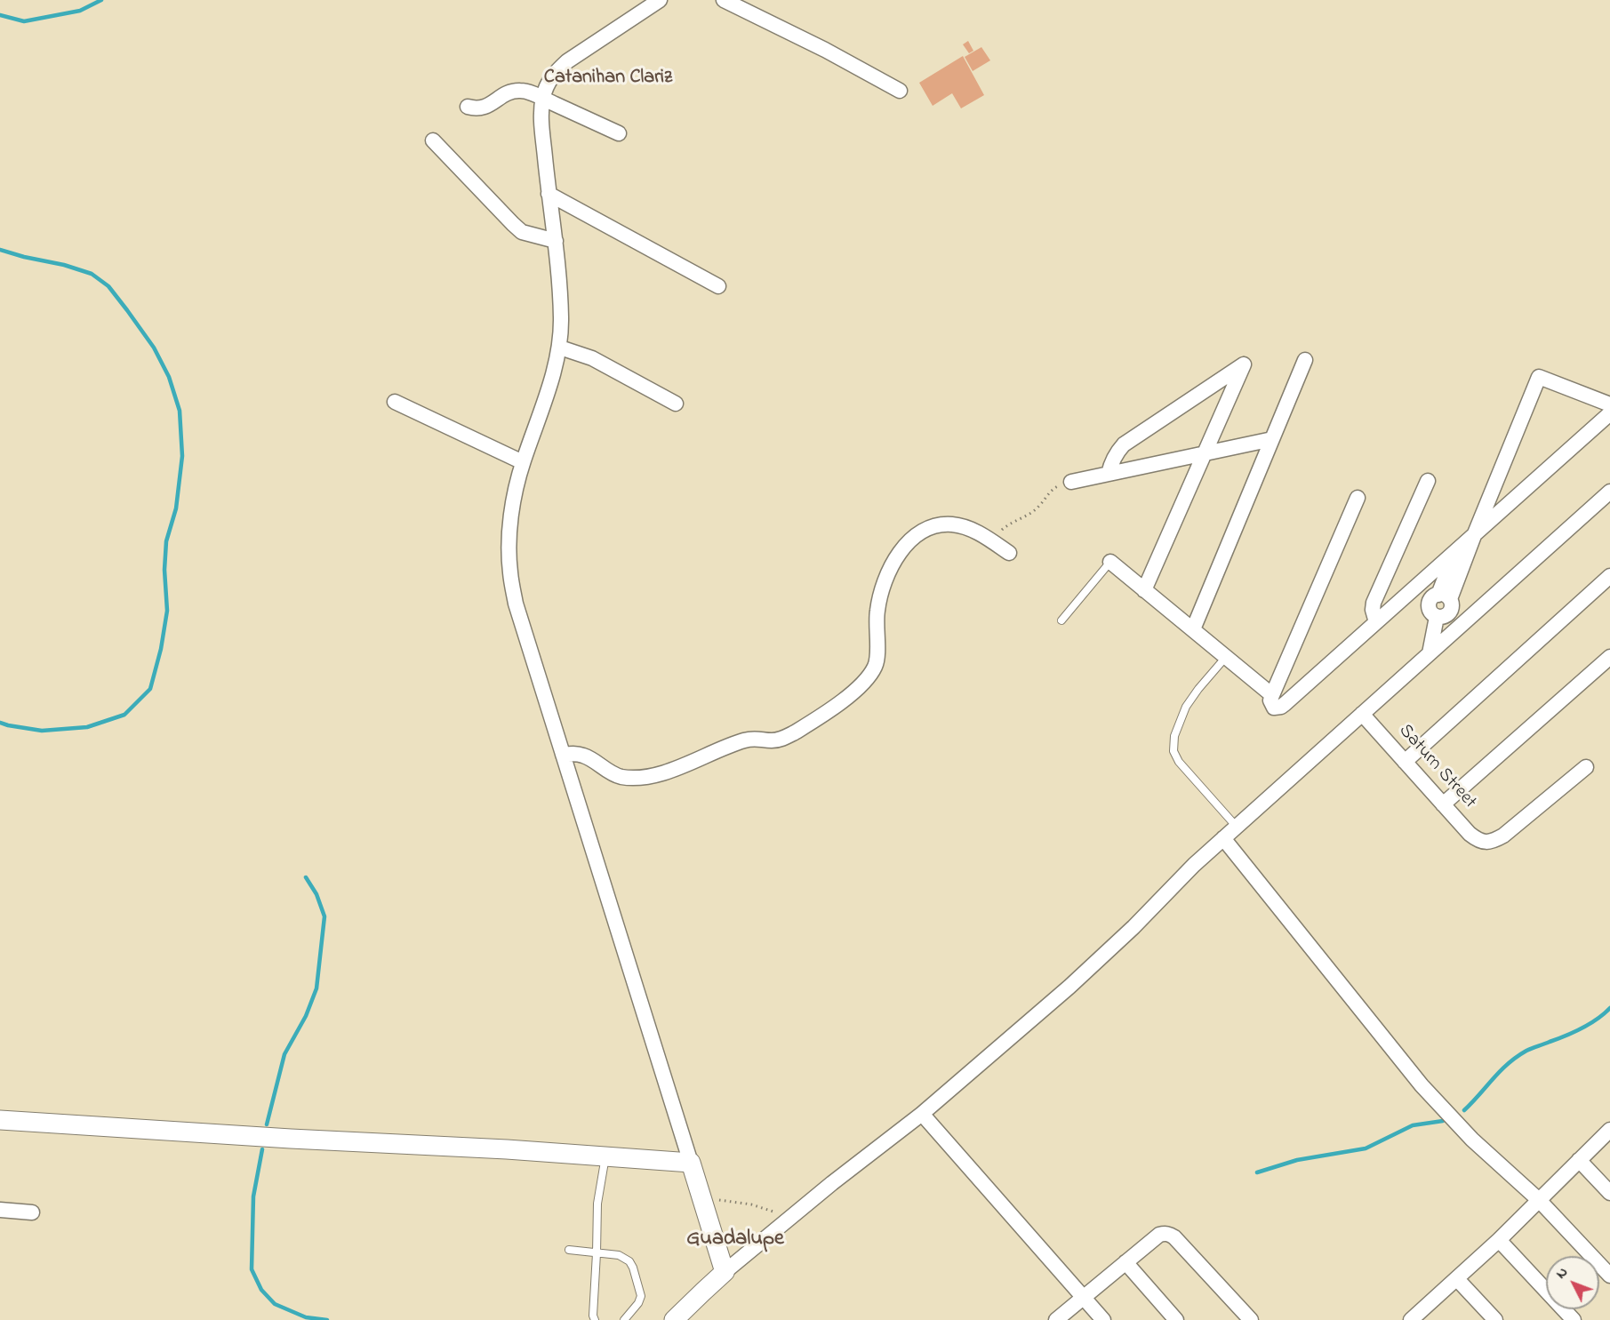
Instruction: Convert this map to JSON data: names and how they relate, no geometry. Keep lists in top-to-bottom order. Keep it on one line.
{"streets":{"street":["Saturn Street"]},"districts":["Catanihan Clariz","Guadalupe"],"north":"top left"}
